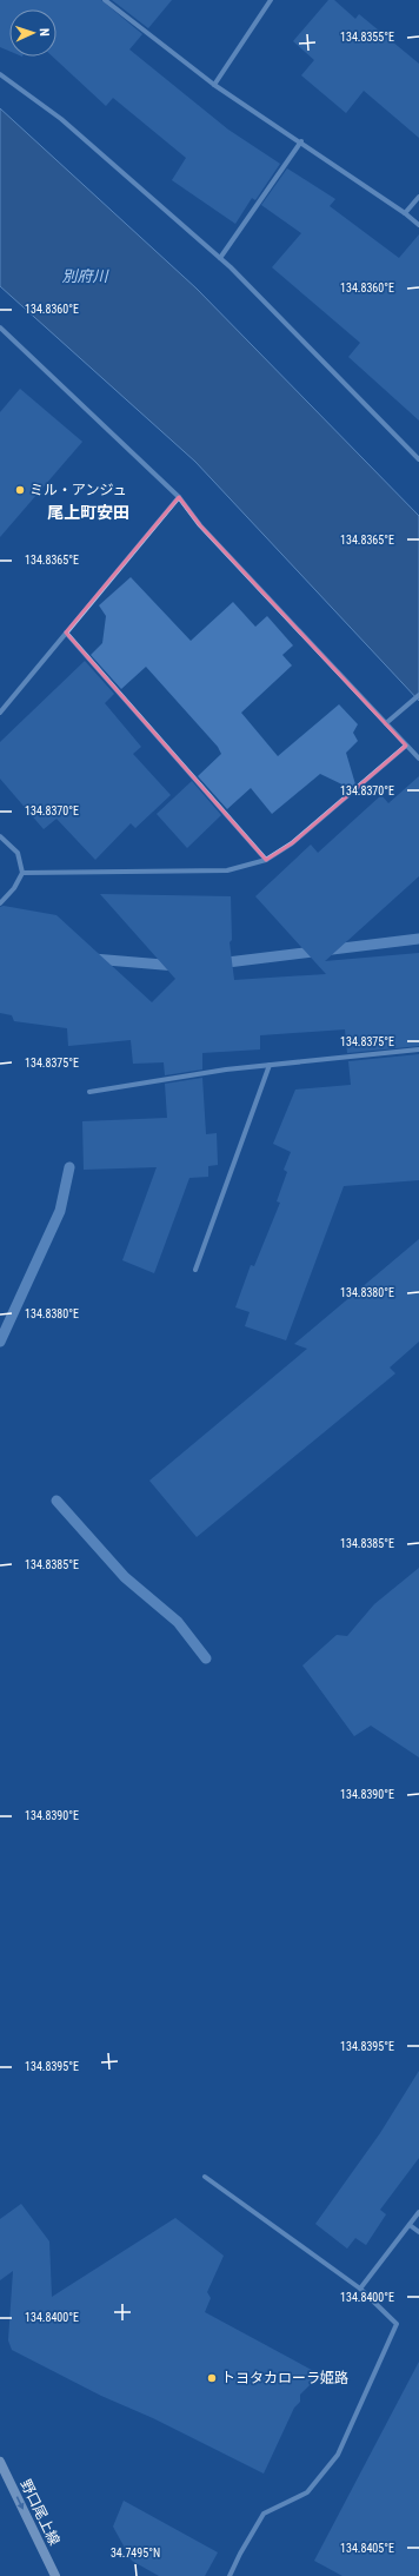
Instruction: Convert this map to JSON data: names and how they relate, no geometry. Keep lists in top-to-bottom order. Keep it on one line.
{"streets":{"main road":["野口尾上線"]},"one_way":["野口尾上線"],"districts":["尾上町安田"],"water":["別府川"],"places":["ミル・アンジュ","トヨタカローラ姫路"],"north":"right","coordinates":["134.8355°E","134.8360°E","134.8365°E","134.8370°E","134.8375°E","134.8380°E","134.8385°E","134.8390°E","134.8395°E","134.8400°E","134.8405°E","34.7495°N"]}
